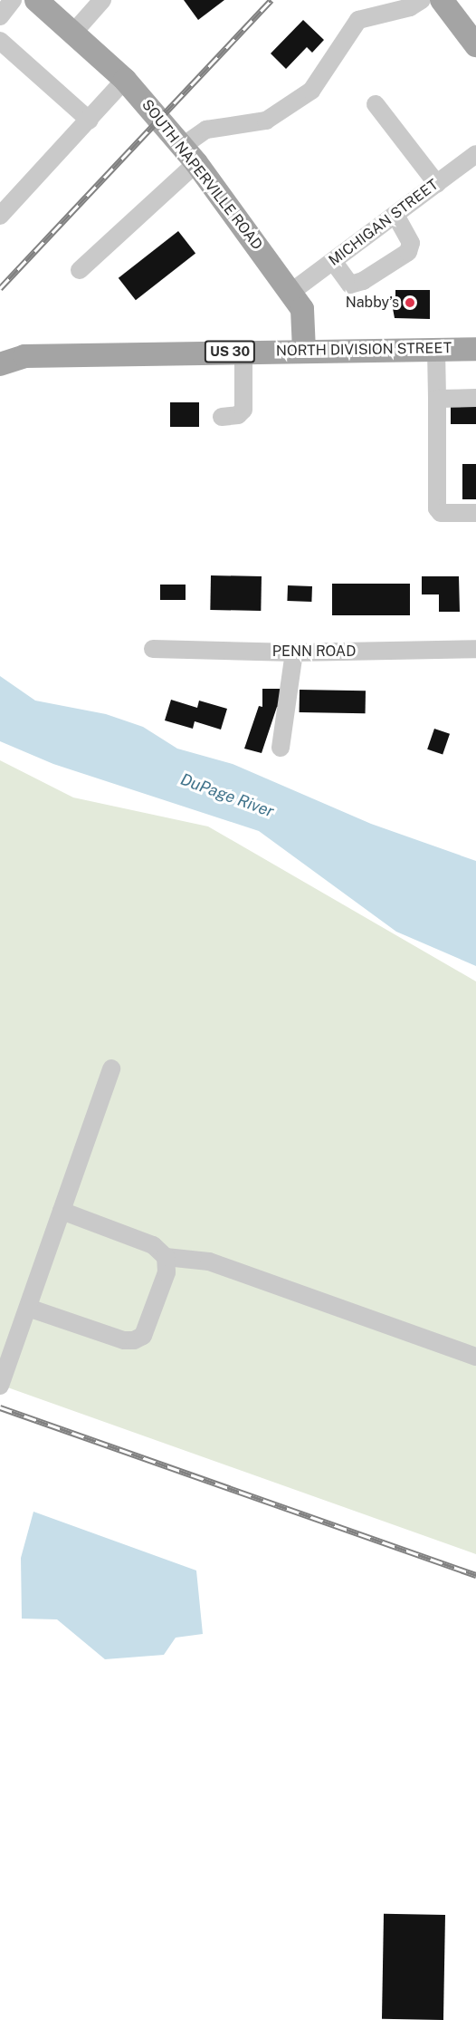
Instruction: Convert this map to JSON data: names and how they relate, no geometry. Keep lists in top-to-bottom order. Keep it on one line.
{"streets":{"main road":["SOUTH NAPERVILLE ROAD","NORTH DIVISION STREET","US 30"],"street":["MICHIGAN STREET","PENN ROAD"]},"crossings":[["SOUTH NAPERVILLE ROAD","MICHIGAN STREET"],["SOUTH NAPERVILLE ROAD","NORTH DIVISION STREET"]],"water":["DuPage River"],"places":["Nabby’s"]}
